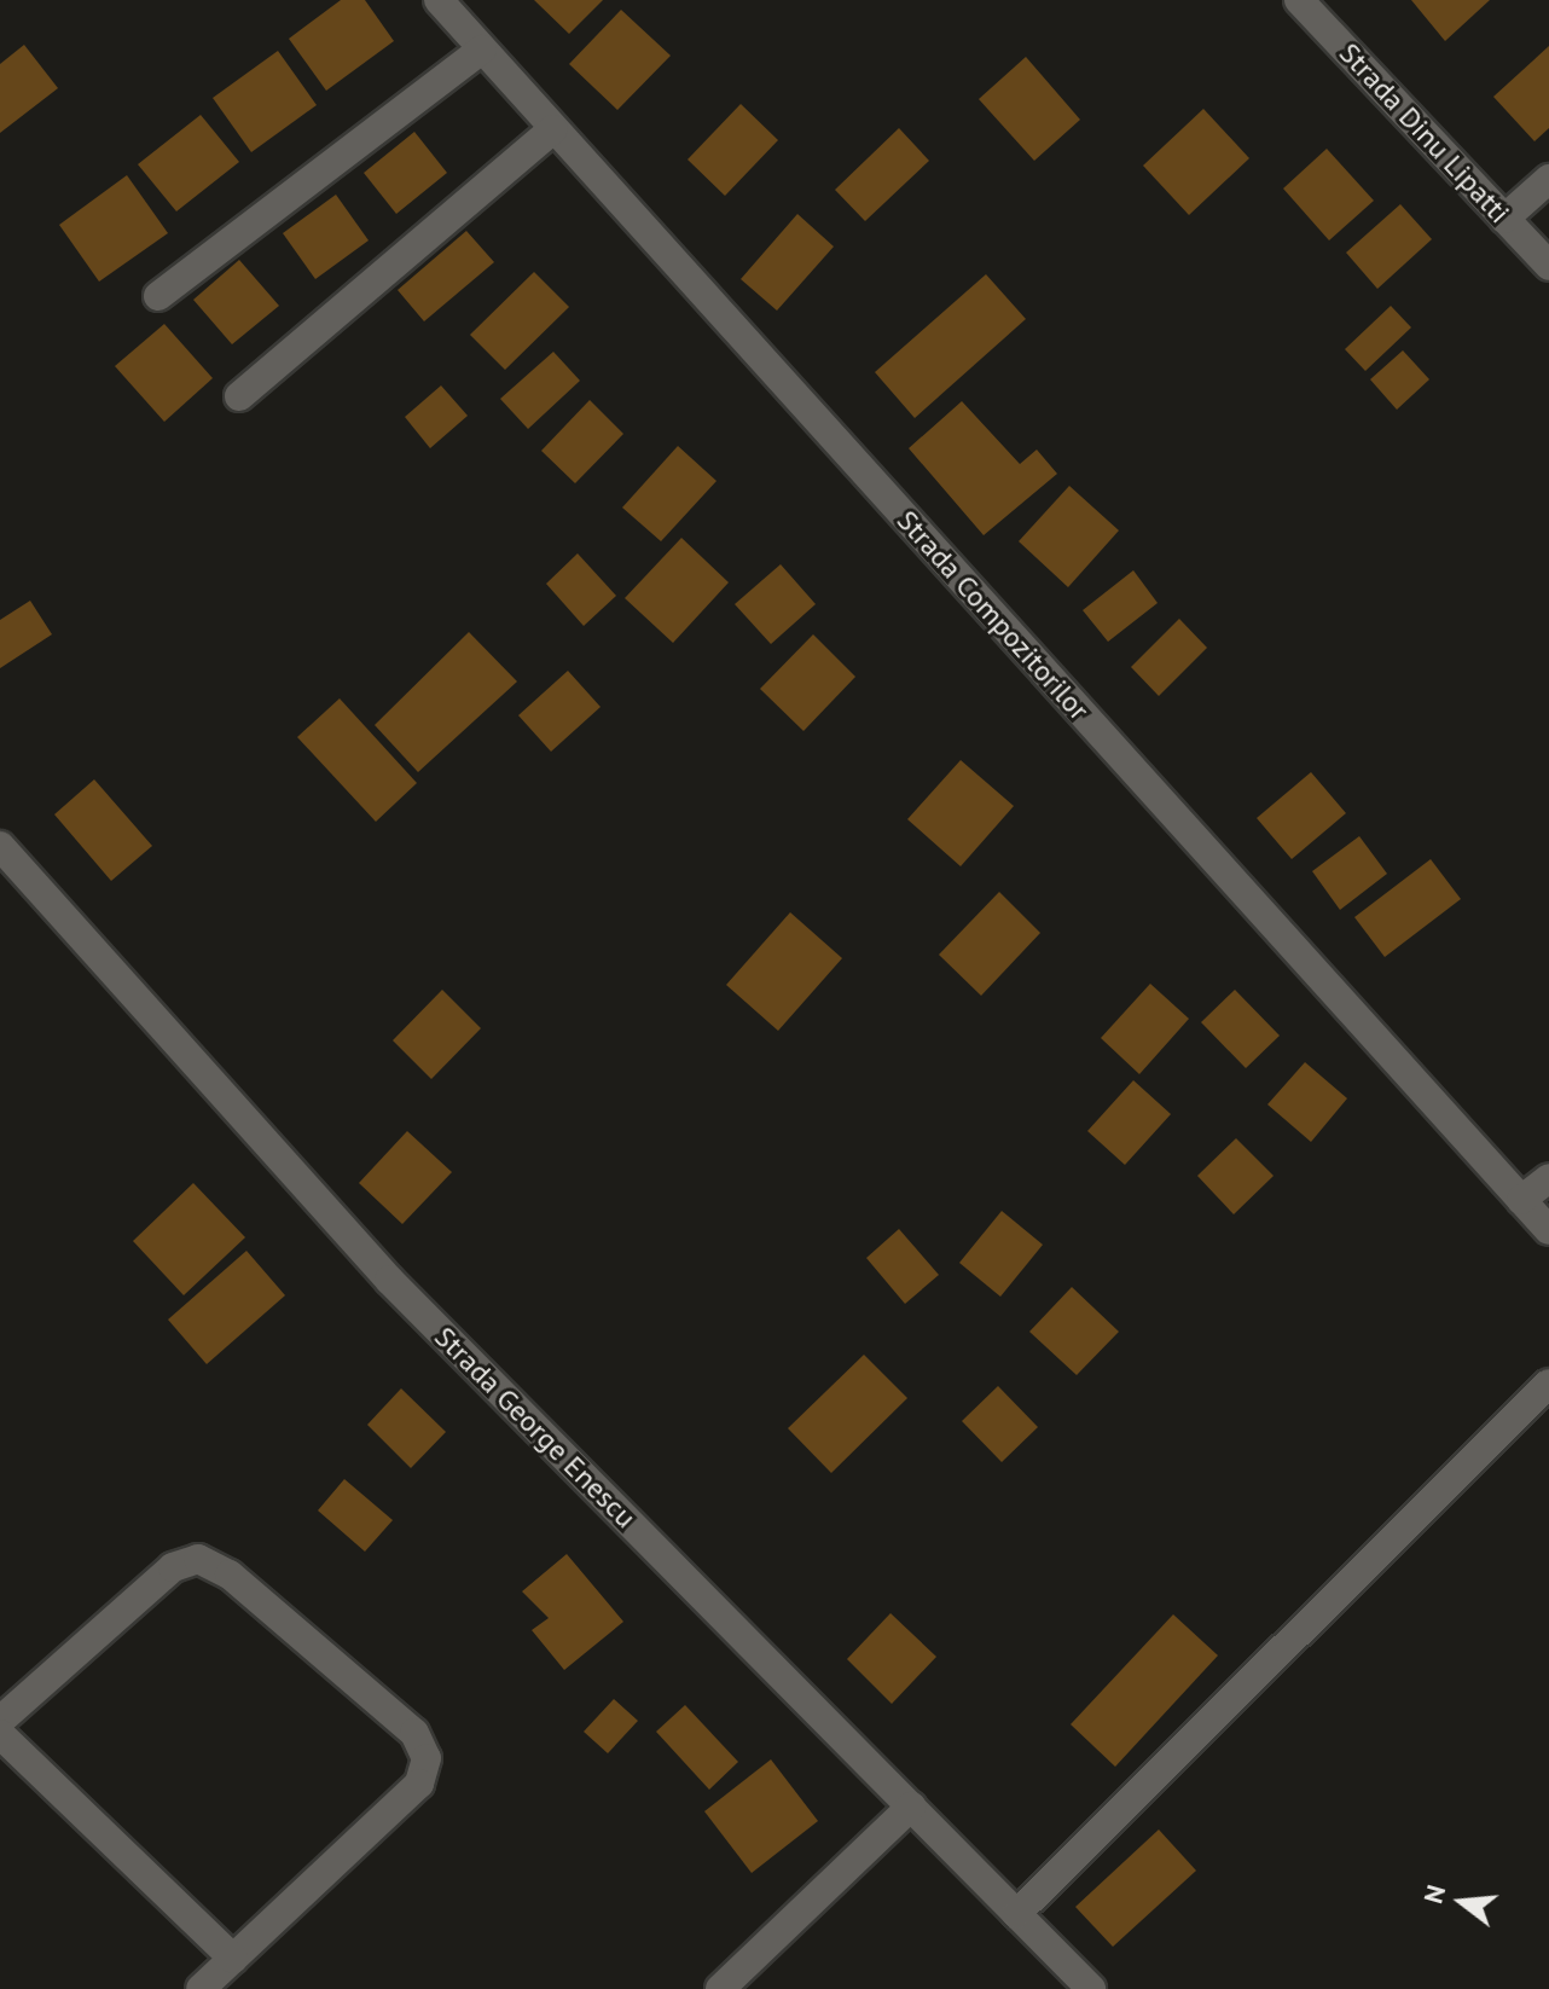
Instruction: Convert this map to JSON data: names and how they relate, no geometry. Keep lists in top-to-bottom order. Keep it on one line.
{"streets":{"street":["Strada Dinu Lipatti","Strada Compozitorilor","Strada George Enescu"]},"north":"left"}
